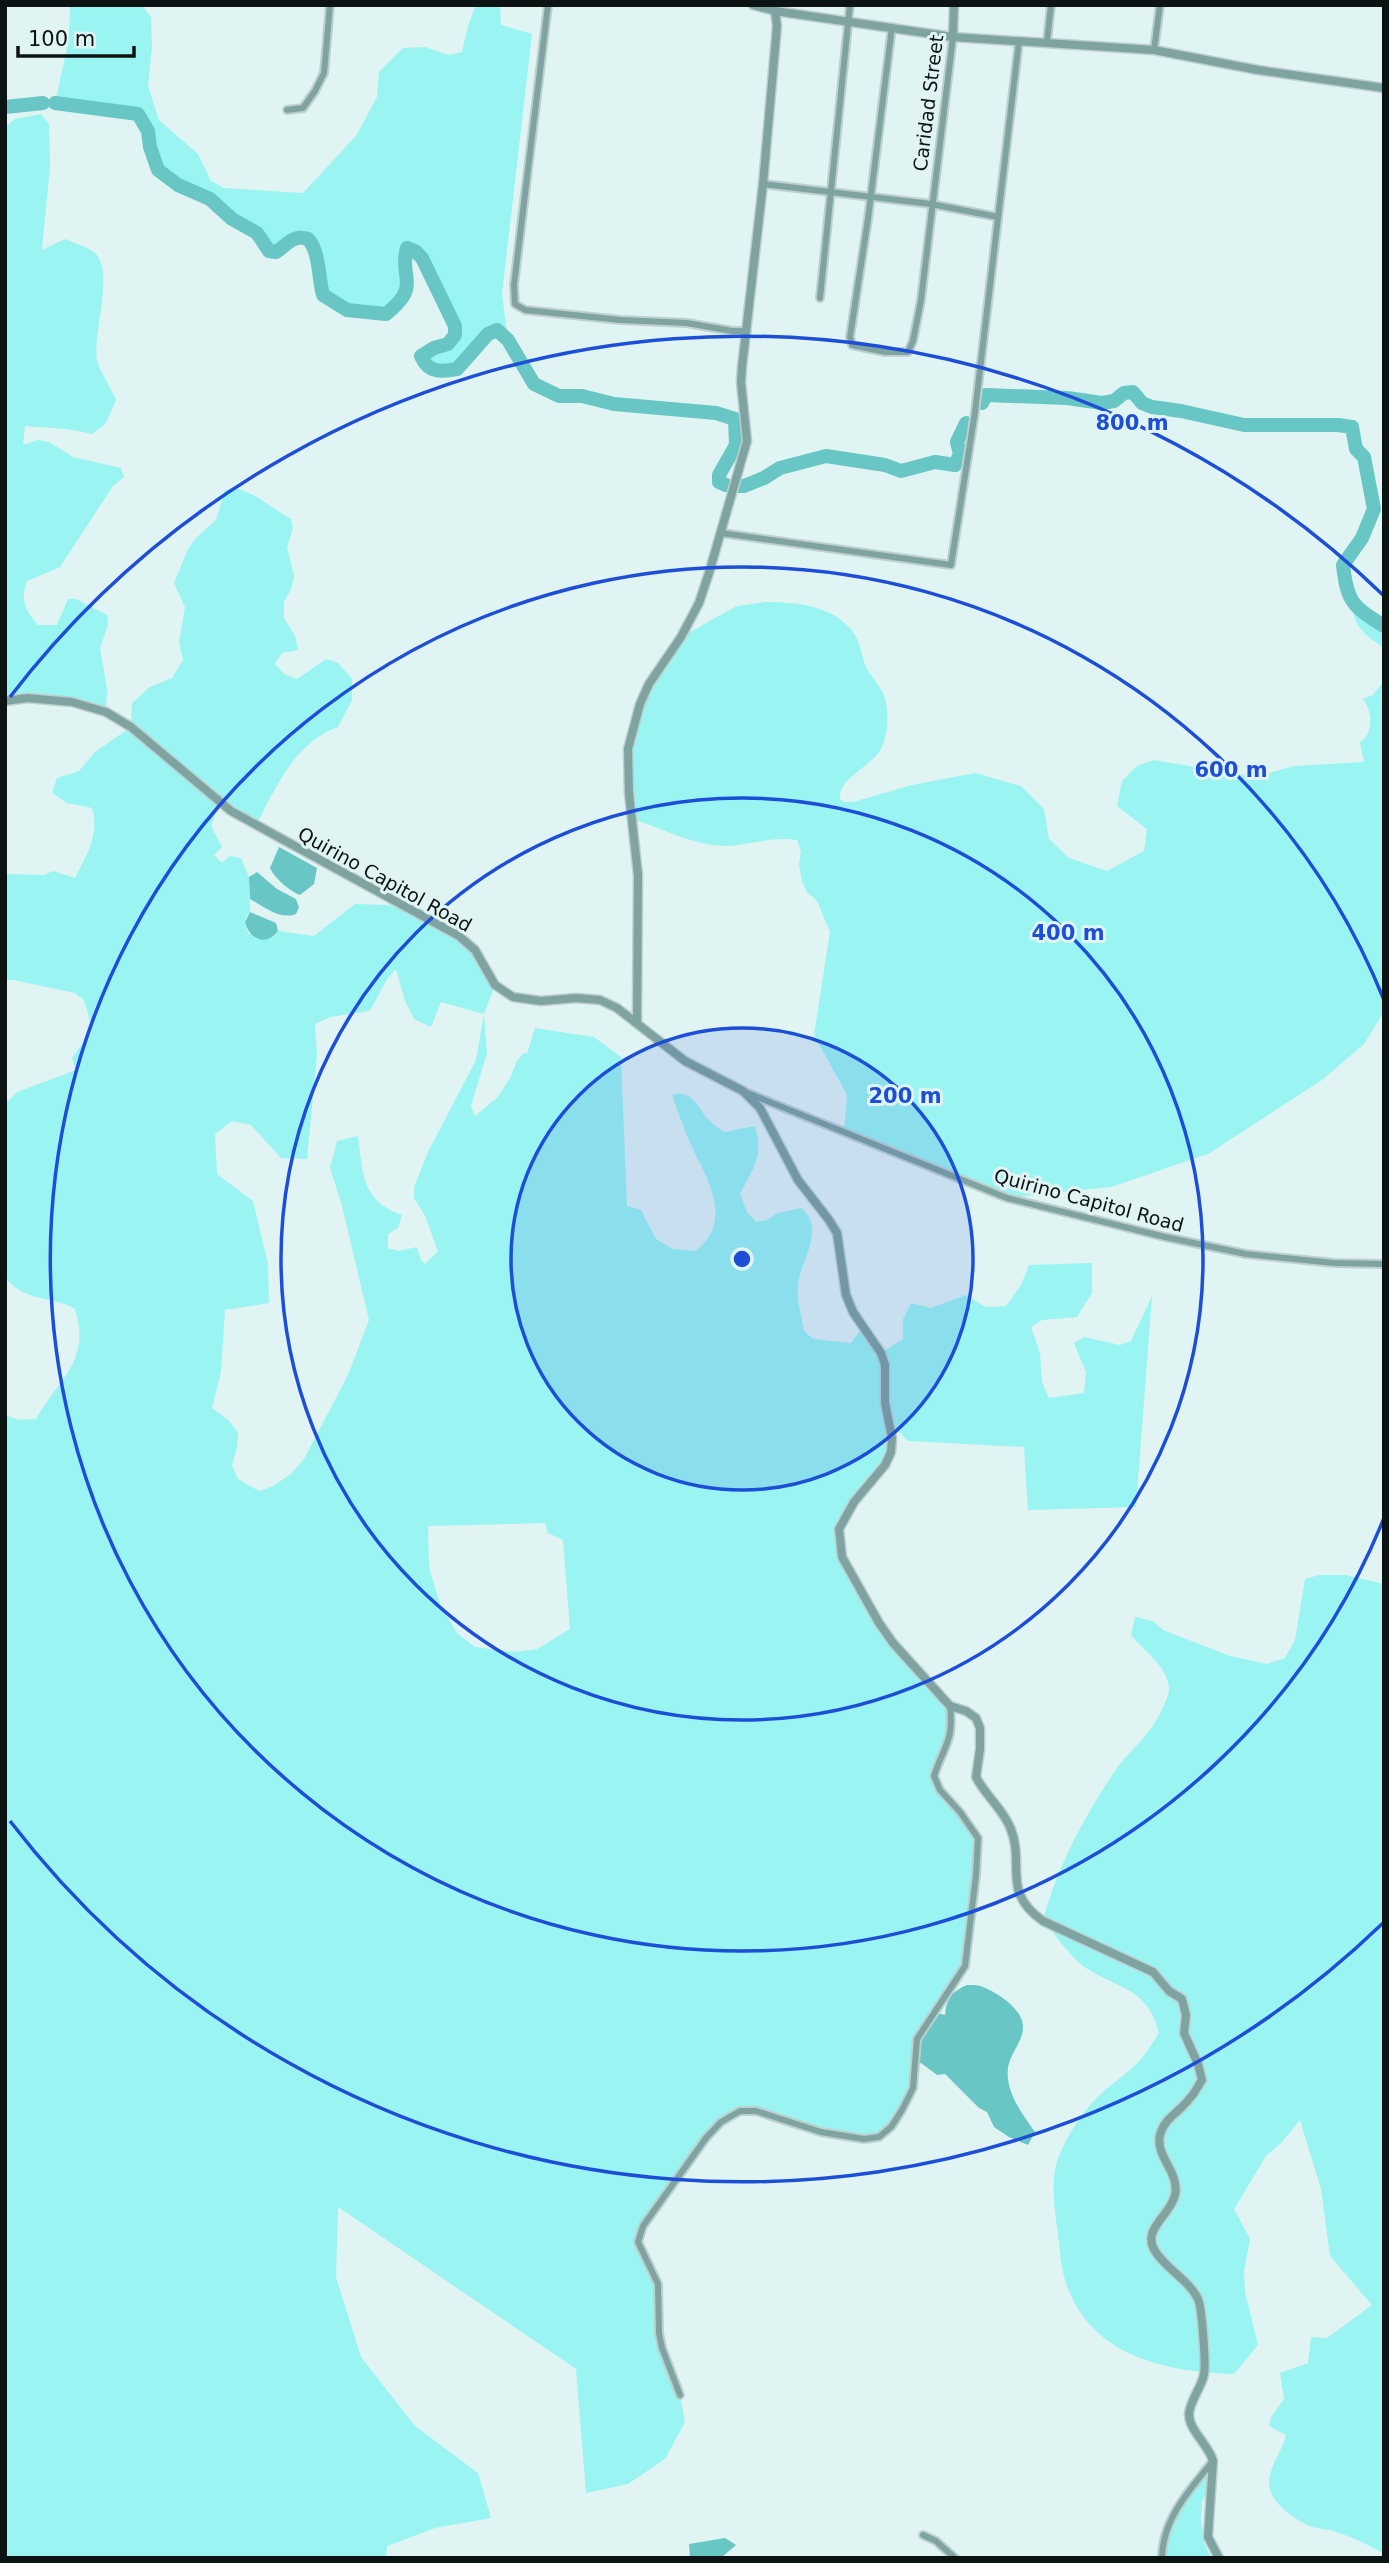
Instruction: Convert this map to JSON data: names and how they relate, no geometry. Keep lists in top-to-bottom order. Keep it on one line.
{"streets":{"street":["Caridad Street","Quirino Capitol Road"]},"scale_bar":"100 m","rings":["800 m","600 m","400 m","200 m"]}
